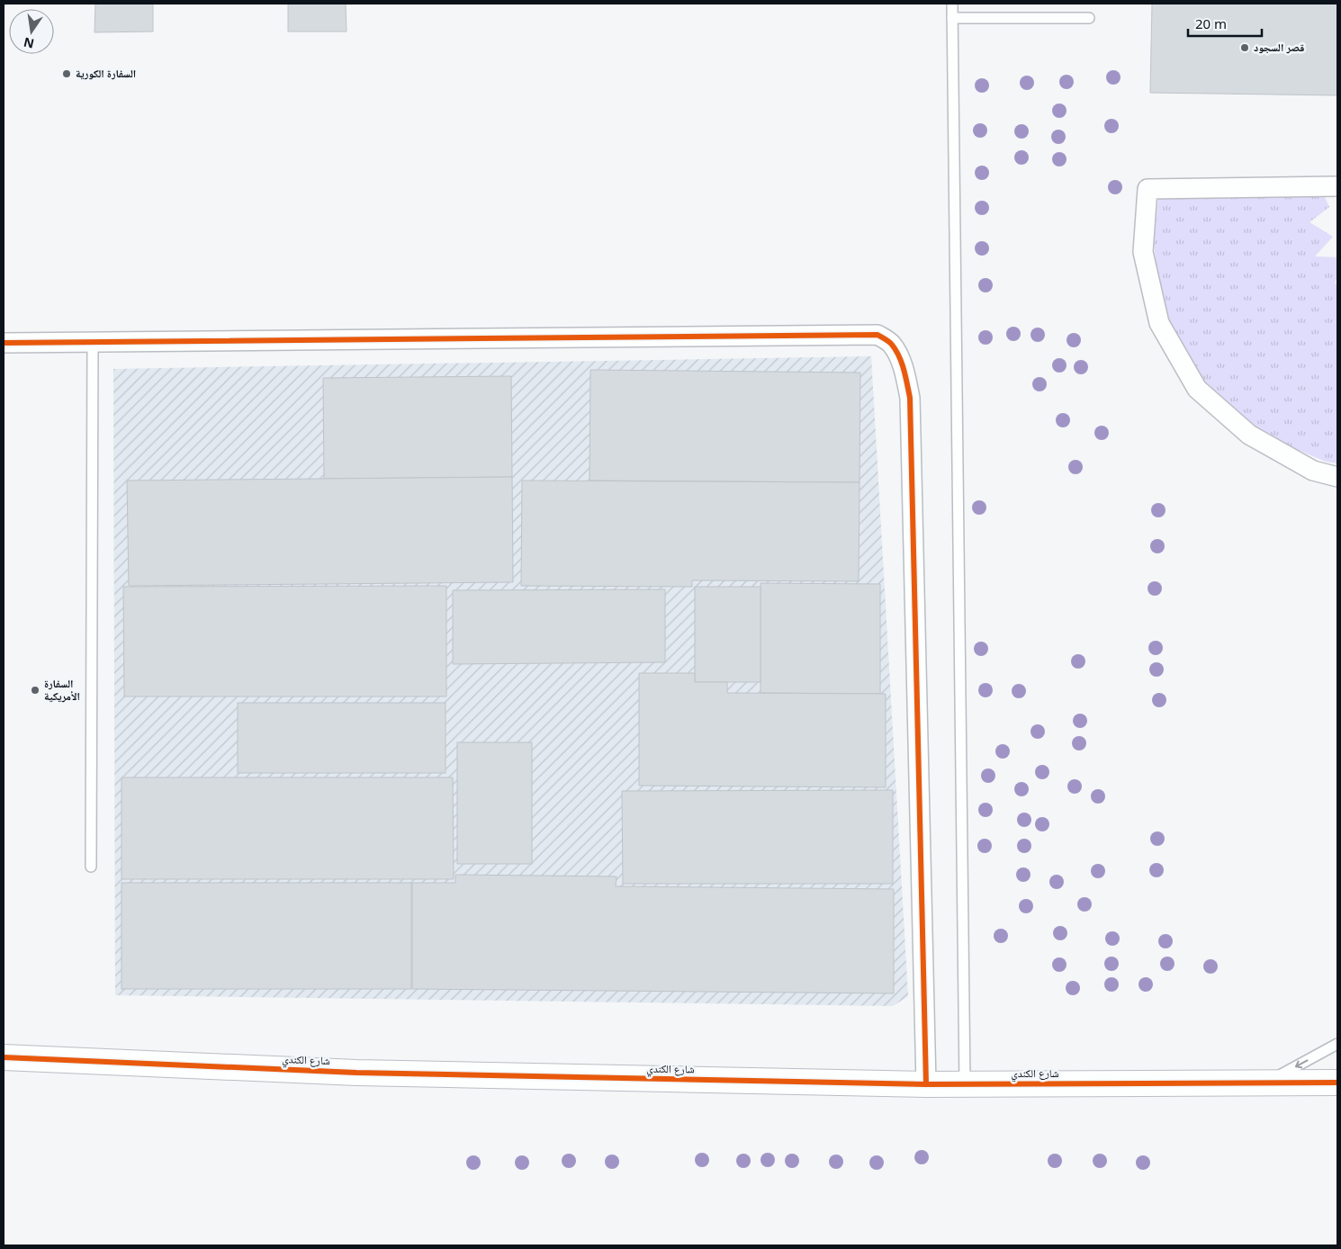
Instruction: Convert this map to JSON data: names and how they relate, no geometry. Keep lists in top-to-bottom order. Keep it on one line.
{"streets":{"street":["شارع الكندي"]},"places":["قصر السجود","السفارة الكورية","السفارة الأمريكية"],"scale_bar":"20 m","north":"bottom"}
